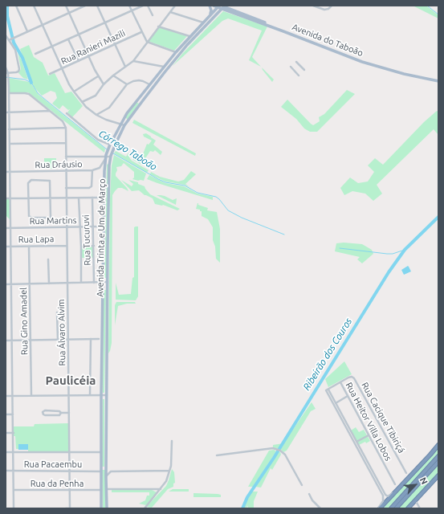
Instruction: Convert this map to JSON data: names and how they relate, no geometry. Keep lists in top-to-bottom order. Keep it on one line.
{"streets":{"main road":["Avenida do Taboão","Avenida Trinta e Um de Março"],"street":["Rua Ranieri Mazili","Rua Dráusio","Rua Martins","Rua Lapa","Rua Tucuruvi","Rua Gino Amadel","Rua Álvaro Alvim","Rua Cacique Tibiriçá","Rua Heitor Villa Lobos","Rua Pacaembu","Rua da Penha"]},"crossings":[["Avenida do Taboão","Avenida Trinta e Um de Março"],["Rua Dráusio","Avenida Trinta e Um de Março"],["Rua Dráusio","Rua Álvaro Alvim"],["Rua Martins","Rua Tucuruvi"],["Rua Martins","Rua Álvaro Alvim"],["Avenida Trinta e Um de Março","Rua Pacaembu"],["Avenida Trinta e Um de Março","Rua da Penha"],["Rua Lapa","Rua Gino Amadel"],["Rua Lapa","Rua Álvaro Alvim"],["Rua Álvaro Alvim","Rua Pacaembu"],["Rua Álvaro Alvim","Rua da Penha"],["Rua Cacique Tibiriçá","Rua Heitor Villa Lobos"]],"districts":["Paulicéia"],"water":["Córrego Taboão","Ribeirão dos Couros"],"north":"top right"}
